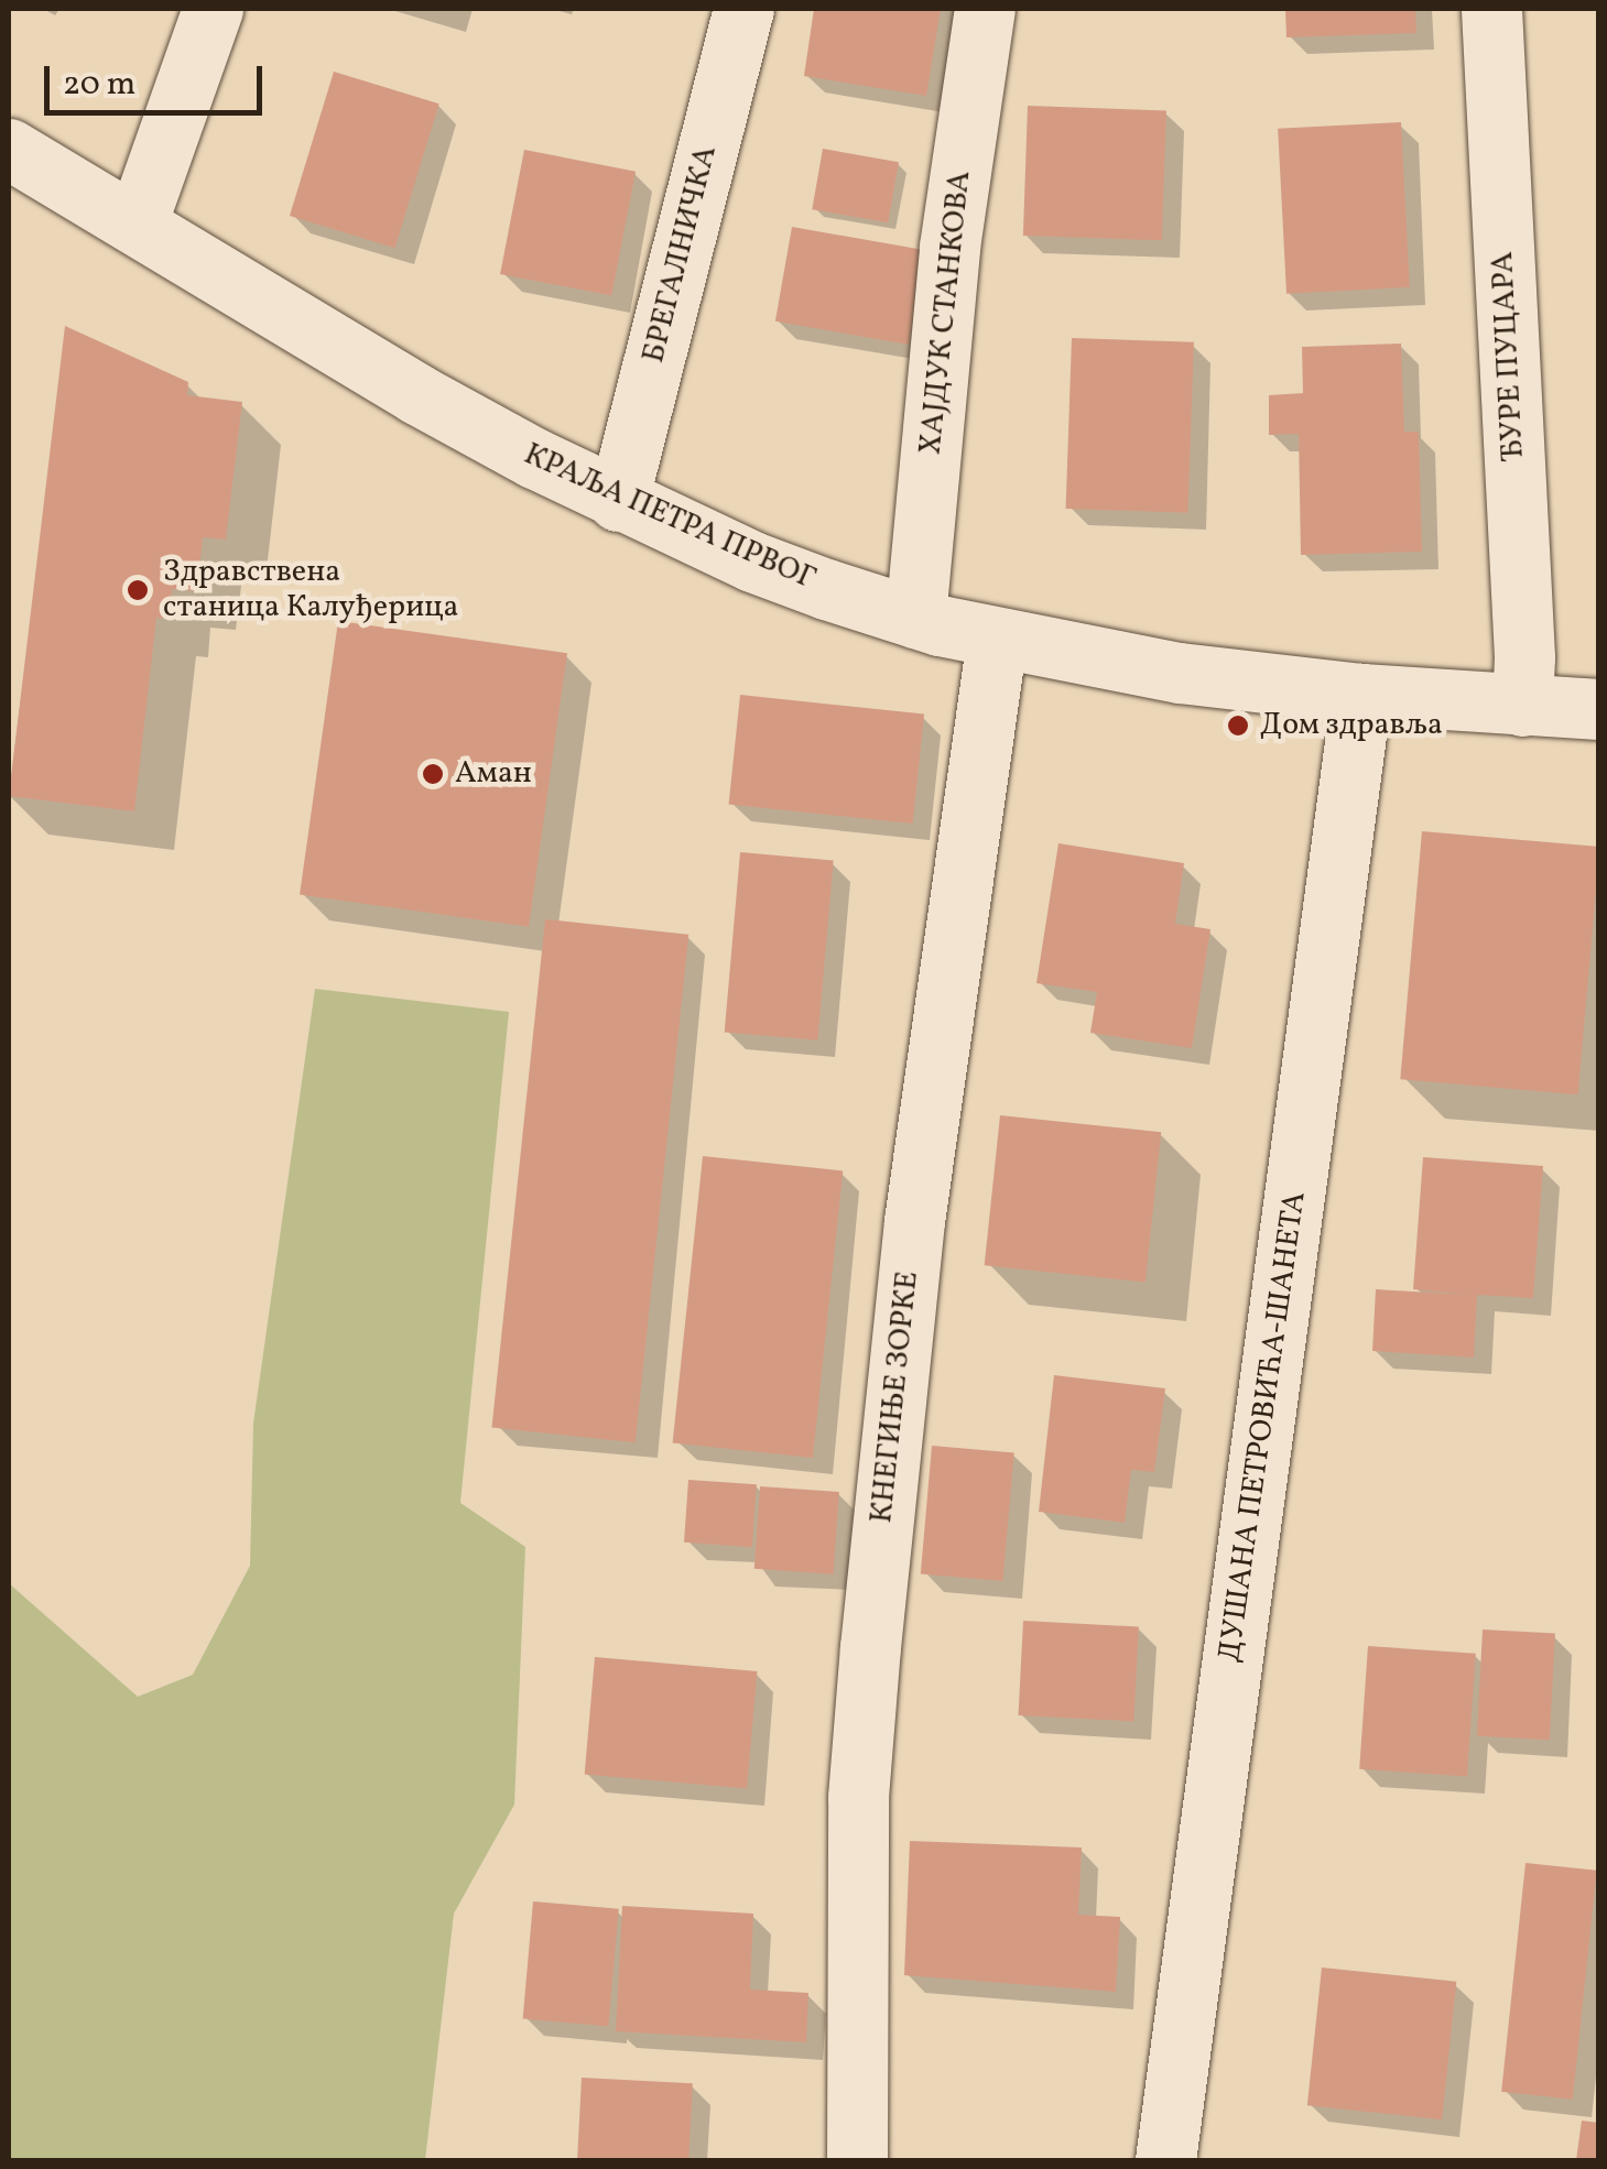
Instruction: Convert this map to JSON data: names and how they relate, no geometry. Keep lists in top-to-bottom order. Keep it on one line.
{"streets":{"street":["БРЕГАЛНИЧКА","ХАЈДУК СТАНКОВА","ЂУРЕ ПУЦАРА","КРАЉА ПЕТРА ПРВОГ","КНЕГИЊЕ ЗОРКЕ","ДУШАНА ПЕТРОВИЋА-ШАНЕТА"]},"crossings":[["БРЕГАЛНИЧКА","КРАЉА ПЕТРА ПРВОГ"],["ХАЈДУК СТАНКОВА","КРАЉА ПЕТРА ПРВОГ"],["ЂУРЕ ПУЦАРА","КРАЉА ПЕТРА ПРВОГ"],["КРАЉА ПЕТРА ПРВОГ","КНЕГИЊЕ ЗОРКЕ"],["КРАЉА ПЕТРА ПРВОГ","ДУШАНА ПЕТРОВИЋА-ШАНЕТА"]],"places":["Здравствена станица Калуђерица","Дом здравља","Аман"],"scale_bar":"20 m"}
